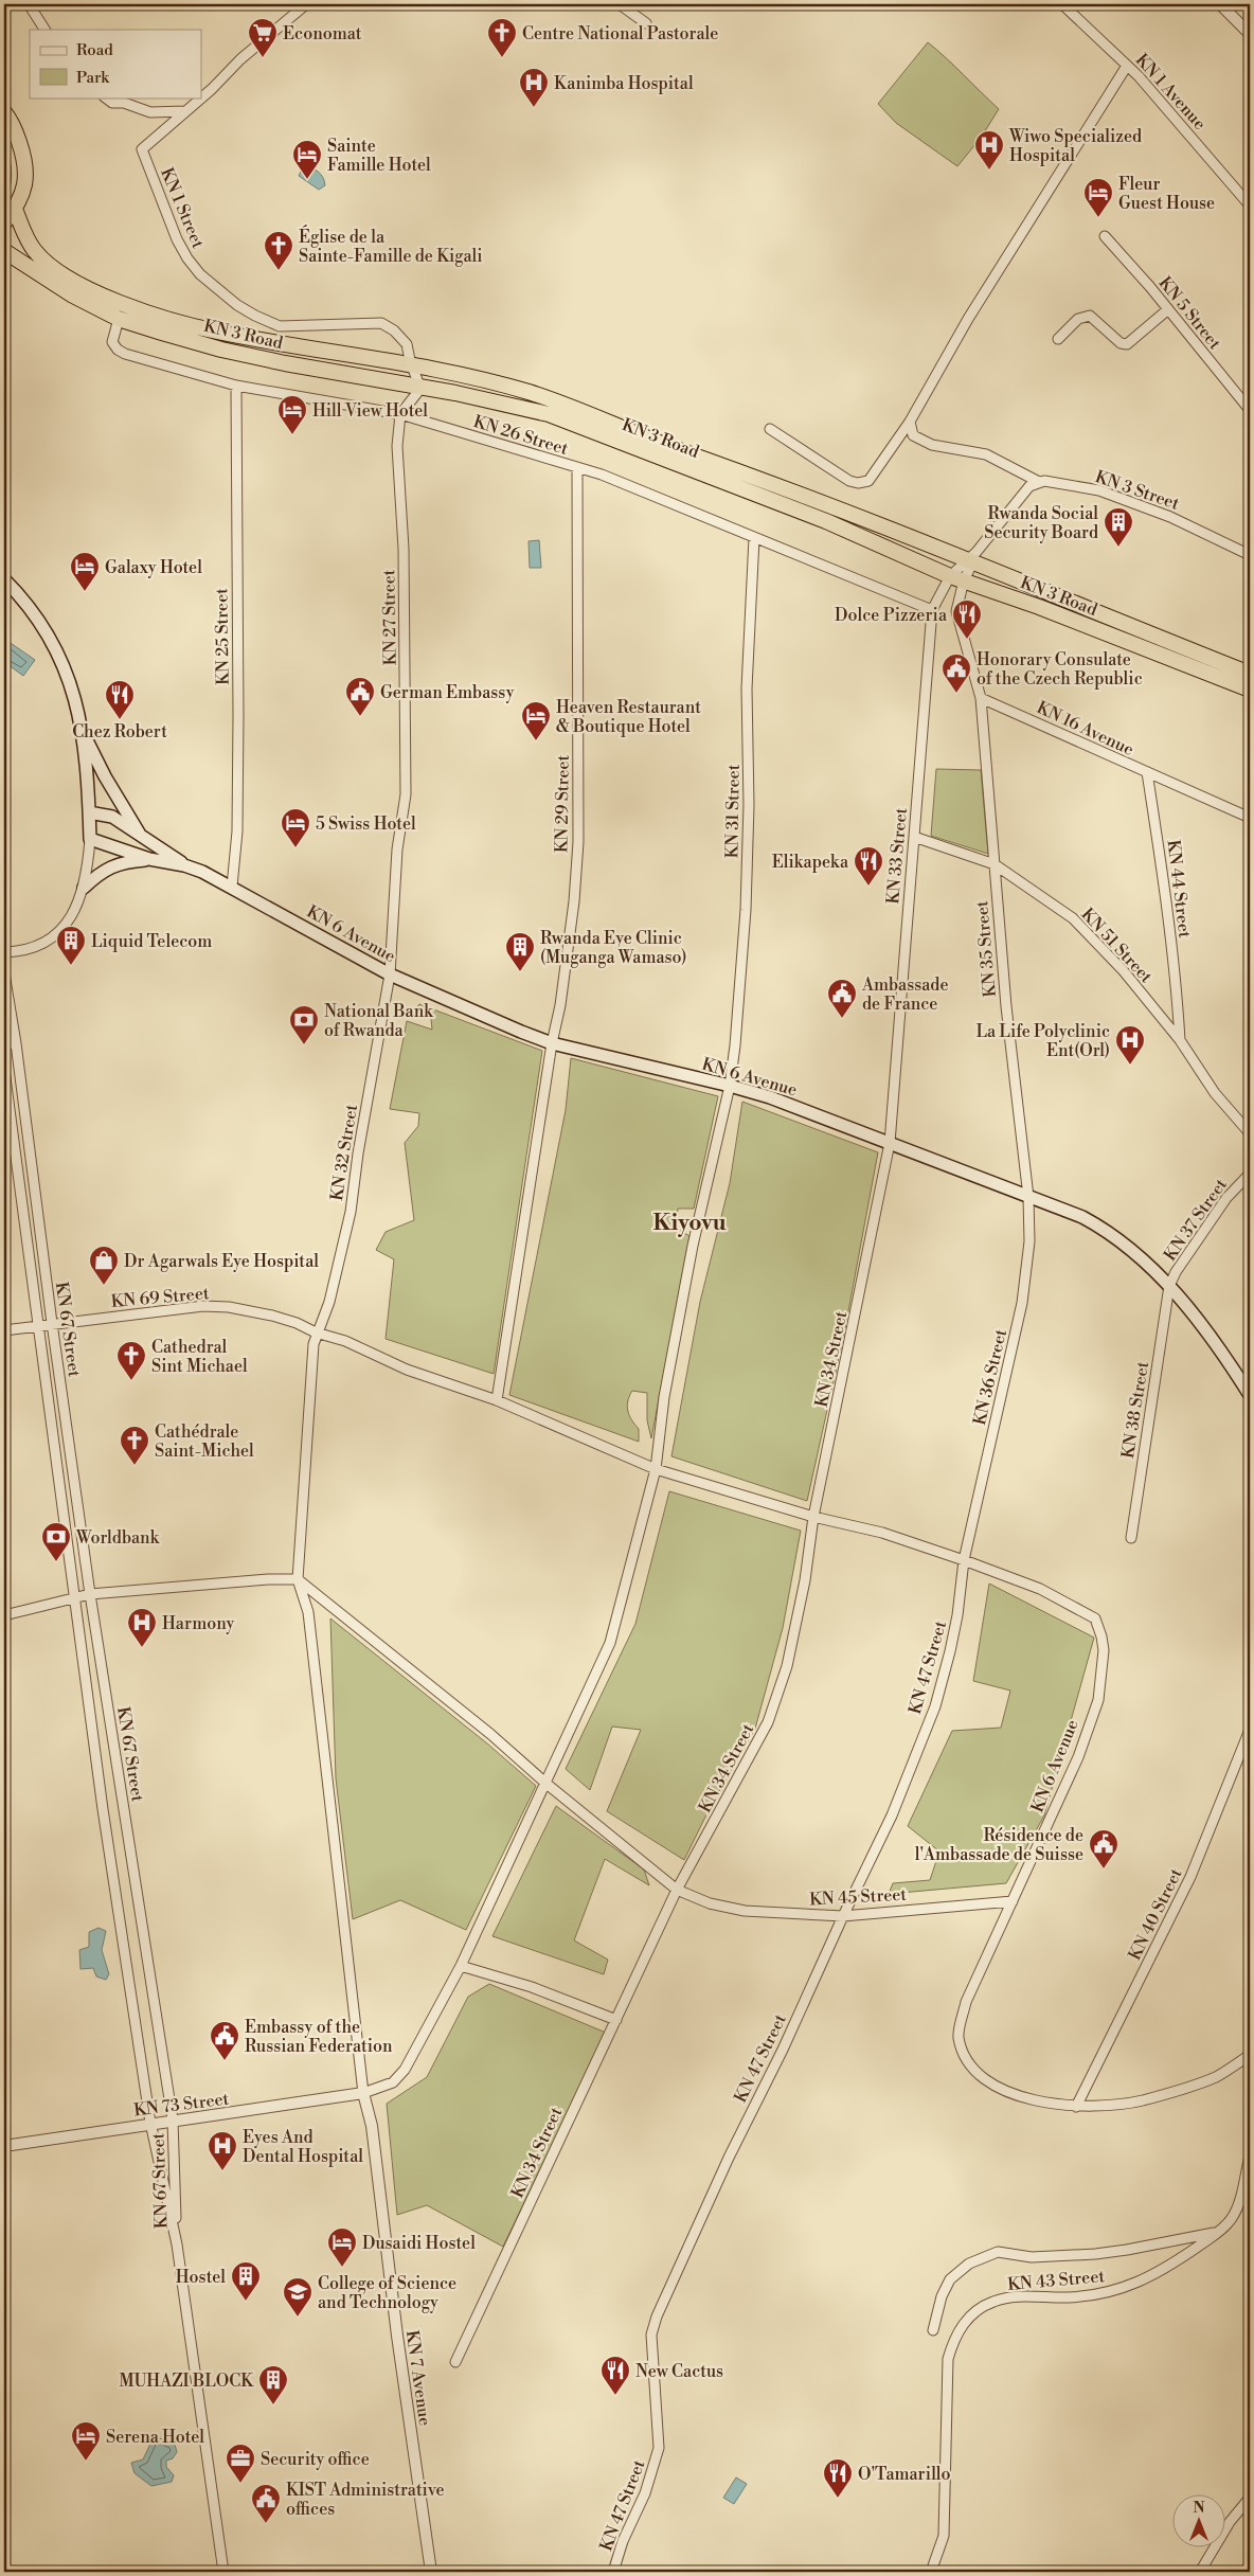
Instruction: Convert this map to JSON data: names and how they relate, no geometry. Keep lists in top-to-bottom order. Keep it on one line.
{"streets":{"highway":["KN 3 Road"],"main road":["KN 6 Avenue"],"street":["KN 1 Avenue","KN 1 Street","KN 5 Street","KN 26 Street","KN 3 Street","KN 27 Street","KN 25 Street","KN 16 Avenue","KN 29 Street","KN 31 Street","KN 33 Street","KN 44 Street","KN 51 Street","KN 35 Street","KN 32 Street","KN 37 Street","KN 69 Street","KN 67 Street","KN 34 Street","KN 36 Street","KN 38 Street","KN 47 Street","KN 45 Street","KN 40 Street","KN 73 Street","KN 43 Street","KN 7 Avenue"]},"crossings":[["KN 1 Street","KN 3 Road"],["KN 3 Road","KN 26 Street"],["KN 3 Road","KN 33 Street"],["KN 26 Street","KN 27 Street"],["KN 26 Street","KN 25 Street"],["KN 26 Street","KN 29 Street"],["KN 26 Street","KN 31 Street"],["KN 26 Street","KN 33 Street"],["KN 27 Street","KN 6 Avenue"],["KN 27 Street","KN 32 Street"],["KN 25 Street","KN 6 Avenue"],["KN 16 Avenue","KN 44 Street"],["KN 16 Avenue","KN 35 Street"],["KN 29 Street","KN 6 Avenue"],["KN 29 Street","KN 69 Street"],["KN 31 Street","KN 6 Avenue"],["KN 31 Street","KN 45 Street"],["KN 31 Street","KN 73 Street"],["KN 31 Street","KN 7 Avenue"],["KN 33 Street","KN 6 Avenue"],["KN 33 Street","KN 51 Street"],["KN 33 Street","KN 34 Street"],["KN 44 Street","KN 51 Street"],["KN 6 Avenue","KN 35 Street"],["KN 6 Avenue","KN 32 Street"],["KN 6 Avenue","KN 37 Street"],["KN 6 Avenue","KN 69 Street"],["KN 6 Avenue","KN 34 Street"],["KN 6 Avenue","KN 36 Street"],["KN 6 Avenue","KN 38 Street"],["KN 6 Avenue","KN 47 Street"],["KN 6 Avenue","KN 45 Street"],["KN 6 Avenue","KN 40 Street"],["KN 51 Street","KN 35 Street"],["KN 35 Street","KN 36 Street"],["KN 32 Street","KN 69 Street"],["KN 32 Street","KN 45 Street"],["KN 37 Street","KN 38 Street"],["KN 69 Street","KN 67 Street"],["KN 67 Street","KN 73 Street"],["KN 34 Street","KN 45 Street"],["KN 36 Street","KN 47 Street"],["KN 47 Street","KN 45 Street"],["KN 73 Street","KN 7 Avenue"]],"districts":["Kiyovu"],"places":{"supermarket":["Economat"],"church":["Centre National Pastorale","Église de la Sainte-Famille de Kigali","Cathedral Sint Michael","Cathédrale Saint-Michel"],"hospital":["Kanimba Hospital","Wiwo Specialized Hospital","La Life Polyclinic Ent(Orl)","Harmony","Eyes And Dental Hospital"],"hotel":["Sainte Famille Hotel","Fleur Guest House","Hill View Hotel","Galaxy Hotel","Heaven Restaurant & Boutique Hotel","5 Swiss Hotel","Dusaidi Hostel","Serena Hotel"],"building":["Rwanda Social Security Board","Liquid Telecom","Rwanda Eye Clinic (Muganga Wamaso)","Hostel","MUHAZI BLOCK"],"restaurant":["Dolce Pizzeria","Chez Robert","Elikapeka","New Cactus","O'Tamarillo"],"public building":["Honorary Consulate of the Czech Republic","German Embassy","Ambassade de France","Résidence de l'Ambassade de Suisse","Embassy of the Russian Federation","KIST Administrative offices"],"bank":["National Bank of Rwanda","Worldbank"],"shop":["Dr Agarwals Eye Hospital"],"school or university":["College of Science and Technology"],"office":["Security office"]},"legend":["Road","Park"],"north":"top"}
